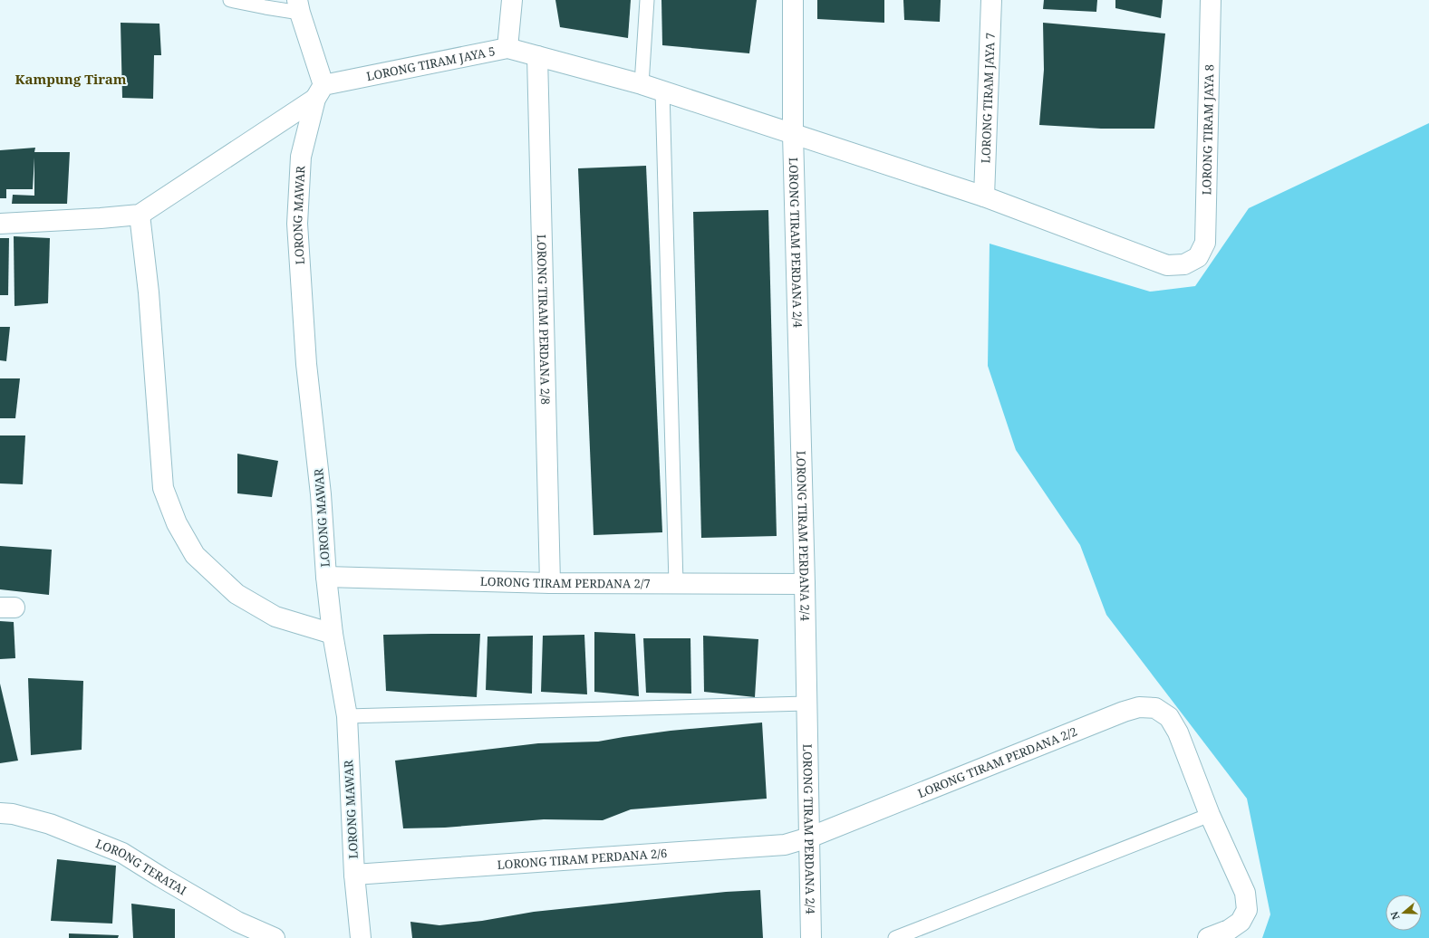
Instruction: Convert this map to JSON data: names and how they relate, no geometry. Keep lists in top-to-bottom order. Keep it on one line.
{"streets":{"street":["LORONG TIRAM JAYA 5","LORONG TIRAM JAYA 7","LORONG TIRAM JAYA 8","LORONG MAWAR","LORONG TIRAM PERDANA 2/4","LORONG TIRAM PERDANA 2/8","LORONG TIRAM PERDANA 2/7","LORONG TIRAM PERDANA 2/2","LORONG TIRAM PERDANA 2/6","LORONG TERATAI"]},"crossings":[["LORONG TIRAM JAYA 5","LORONG MAWAR"],["LORONG TIRAM JAYA 7","LORONG TIRAM JAYA 8"],["LORONG MAWAR","LORONG TIRAM PERDANA 2/7"],["LORONG MAWAR","LORONG TIRAM PERDANA 2/6"],["LORONG TIRAM PERDANA 2/4","LORONG TIRAM PERDANA 2/7"],["LORONG TIRAM PERDANA 2/4","LORONG TIRAM PERDANA 2/2"],["LORONG TIRAM PERDANA 2/4","LORONG TIRAM PERDANA 2/6"],["LORONG TIRAM PERDANA 2/8","LORONG TIRAM PERDANA 2/7"],["LORONG TIRAM PERDANA 2/2","LORONG TIRAM PERDANA 2/6"]],"districts":["Kampung Tiram"],"north":"left"}
